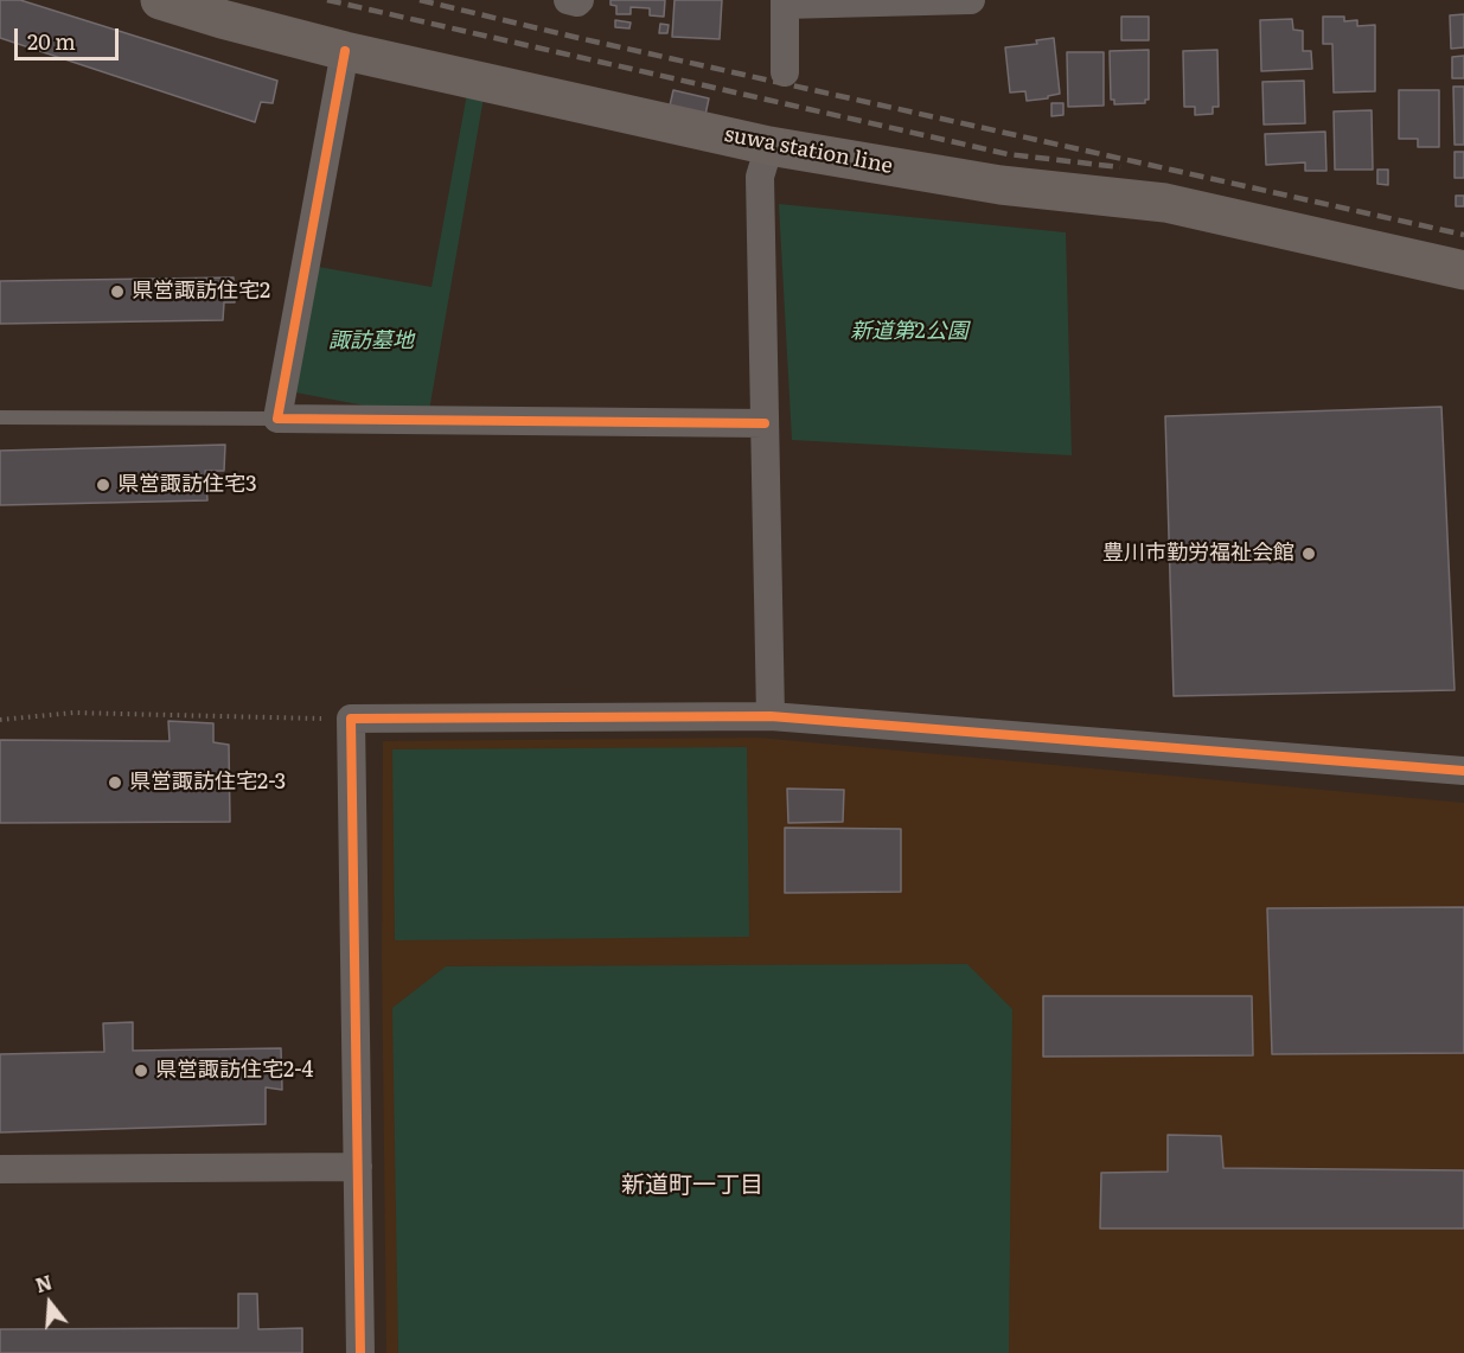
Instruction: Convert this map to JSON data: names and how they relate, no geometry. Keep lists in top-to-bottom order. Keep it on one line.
{"streets":{"main road":["suwa station line"]},"districts":["新道町一丁目"],"parks":["新道第2公園","諏訪墓地"],"places":["県営諏訪住宅2","県営諏訪住宅3","豊川市勤労福祉会館","県営諏訪住宅2-3","県営諏訪住宅2-4"],"scale_bar":"20 m","north":"top"}
